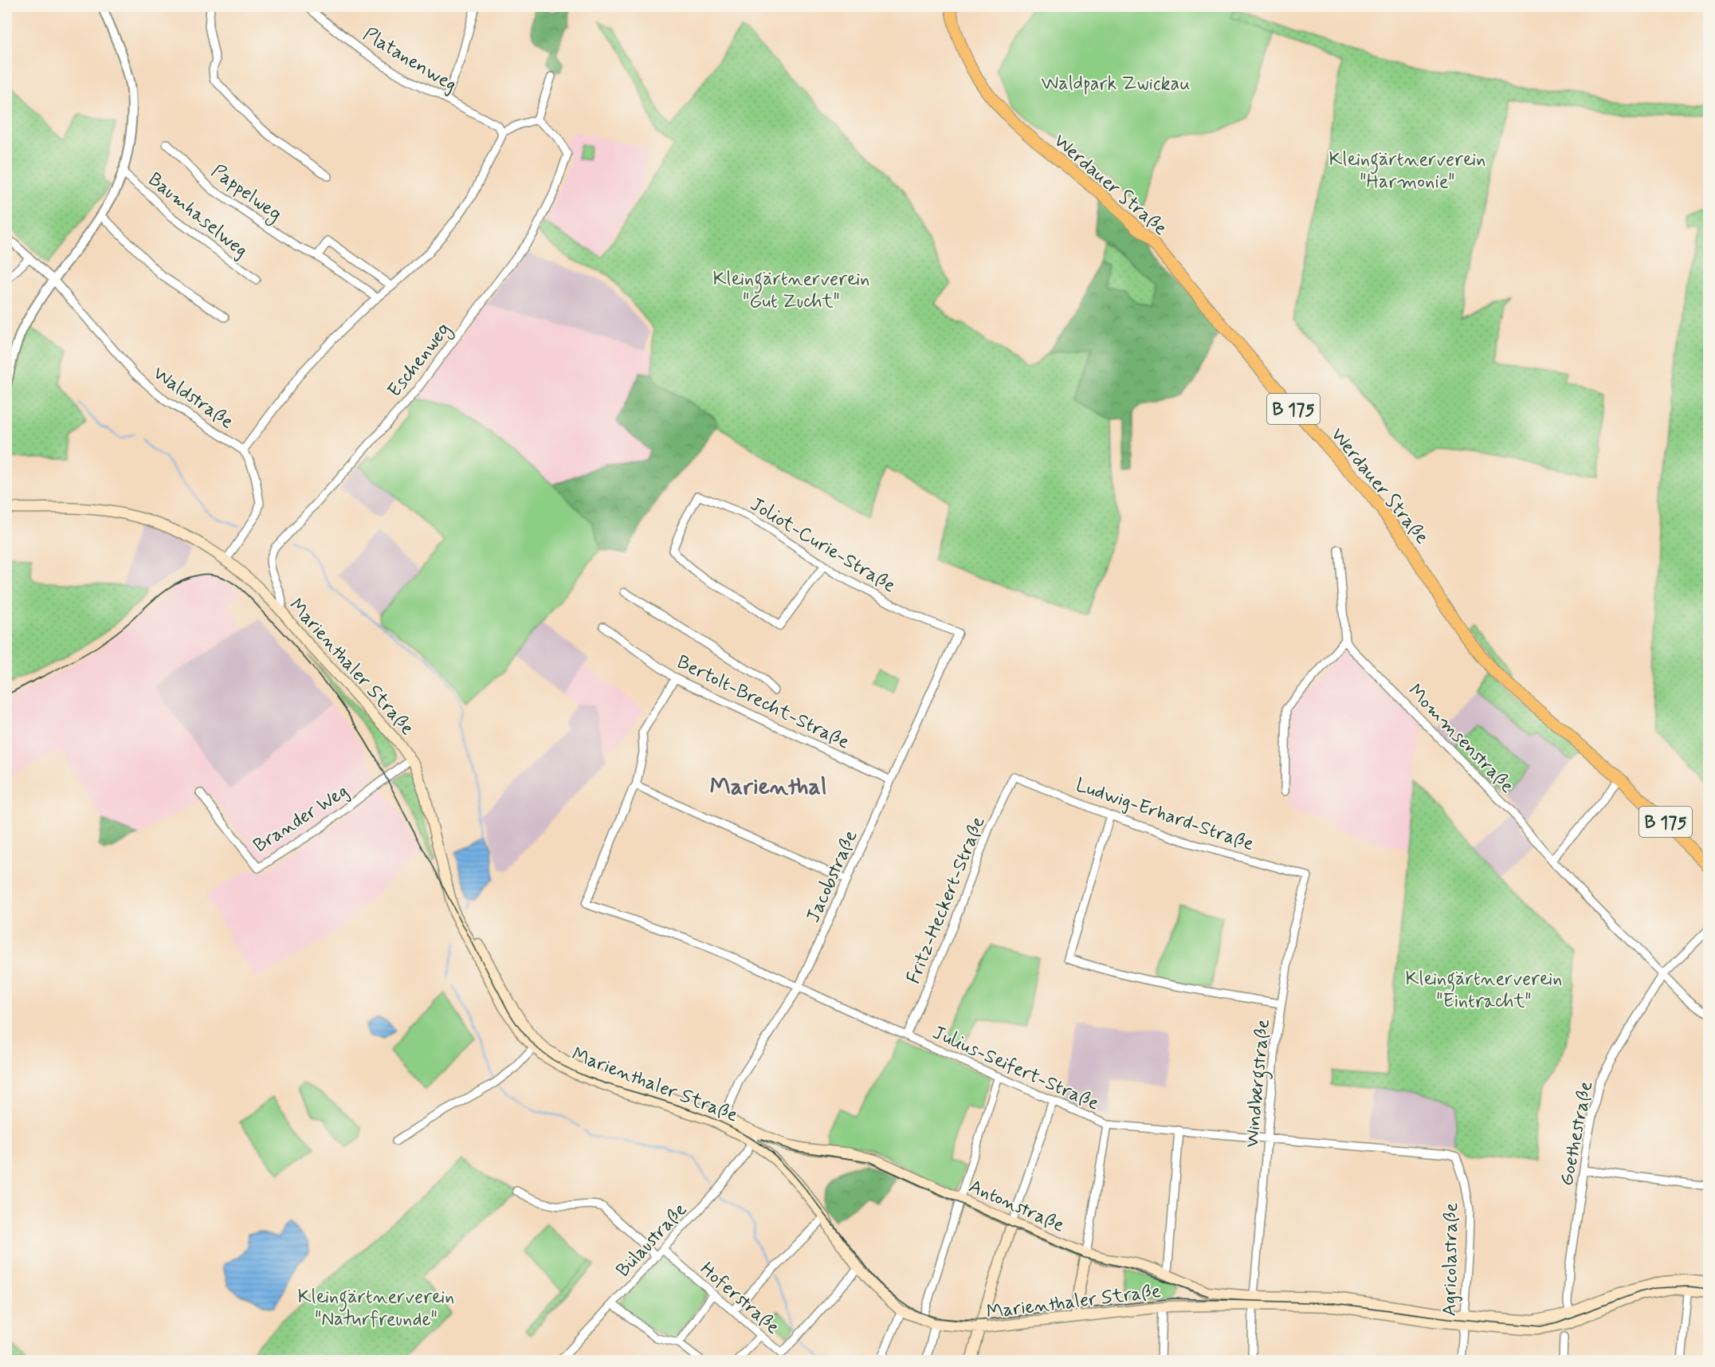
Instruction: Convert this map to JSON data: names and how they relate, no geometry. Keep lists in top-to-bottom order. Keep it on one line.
{"streets":{"main road":["Werdauer Straße","B 175","Marienthaler Straße","Antonstraße"],"street":["Platanenweg","Pappelweg","Baumhaselweg","Eschenweg","Waldstraße","Joliot-Curie-Straße","Bertolt-Brecht-Straße","Mommsenstraße","Ludwig-Erhard-Straße","Brander Weg","Jacobstraße","Fritz-Heckert-Straße","Julius-Seifert-Straße","Windbergstraße","Goethestraße","Bülaustraße","Agricolastraße","Hoferstraße"]},"crossings":[["Eschenweg","Marienthaler Straße"],["Waldstraße","Marienthaler Straße"],["Joliot-Curie-Straße","Jacobstraße"],["Marienthaler Straße","Brander Weg"],["Marienthaler Straße","Jacobstraße"],["Marienthaler Straße","Windbergstraße"],["Marienthaler Straße","Goethestraße"],["Marienthaler Straße","Antonstraße"],["Marienthaler Straße","Bülaustraße"],["Marienthaler Straße","Agricolastraße"],["Marienthaler Straße","Hoferstraße"],["Bertolt-Brecht-Straße","Jacobstraße"],["Mommsenstraße","Goethestraße"],["Ludwig-Erhard-Straße","Fritz-Heckert-Straße"],["Ludwig-Erhard-Straße","Windbergstraße"],["Jacobstraße","Julius-Seifert-Straße"],["Fritz-Heckert-Straße","Julius-Seifert-Straße"],["Julius-Seifert-Straße","Windbergstraße"],["Julius-Seifert-Straße","Agricolastraße"],["Windbergstraße","Antonstraße"],["Bülaustraße","Hoferstraße"]],"districts":["Marienthal"],"parks":["Waldpark Zwickau","Kleingärtnerverein \"Harmonie\"","Kleingärtnerverein \"Gut Zucht\"","Kleingärtnerverein \"Eintracht\"","Kleingärtnerverein \"Naturfreunde\""]}
